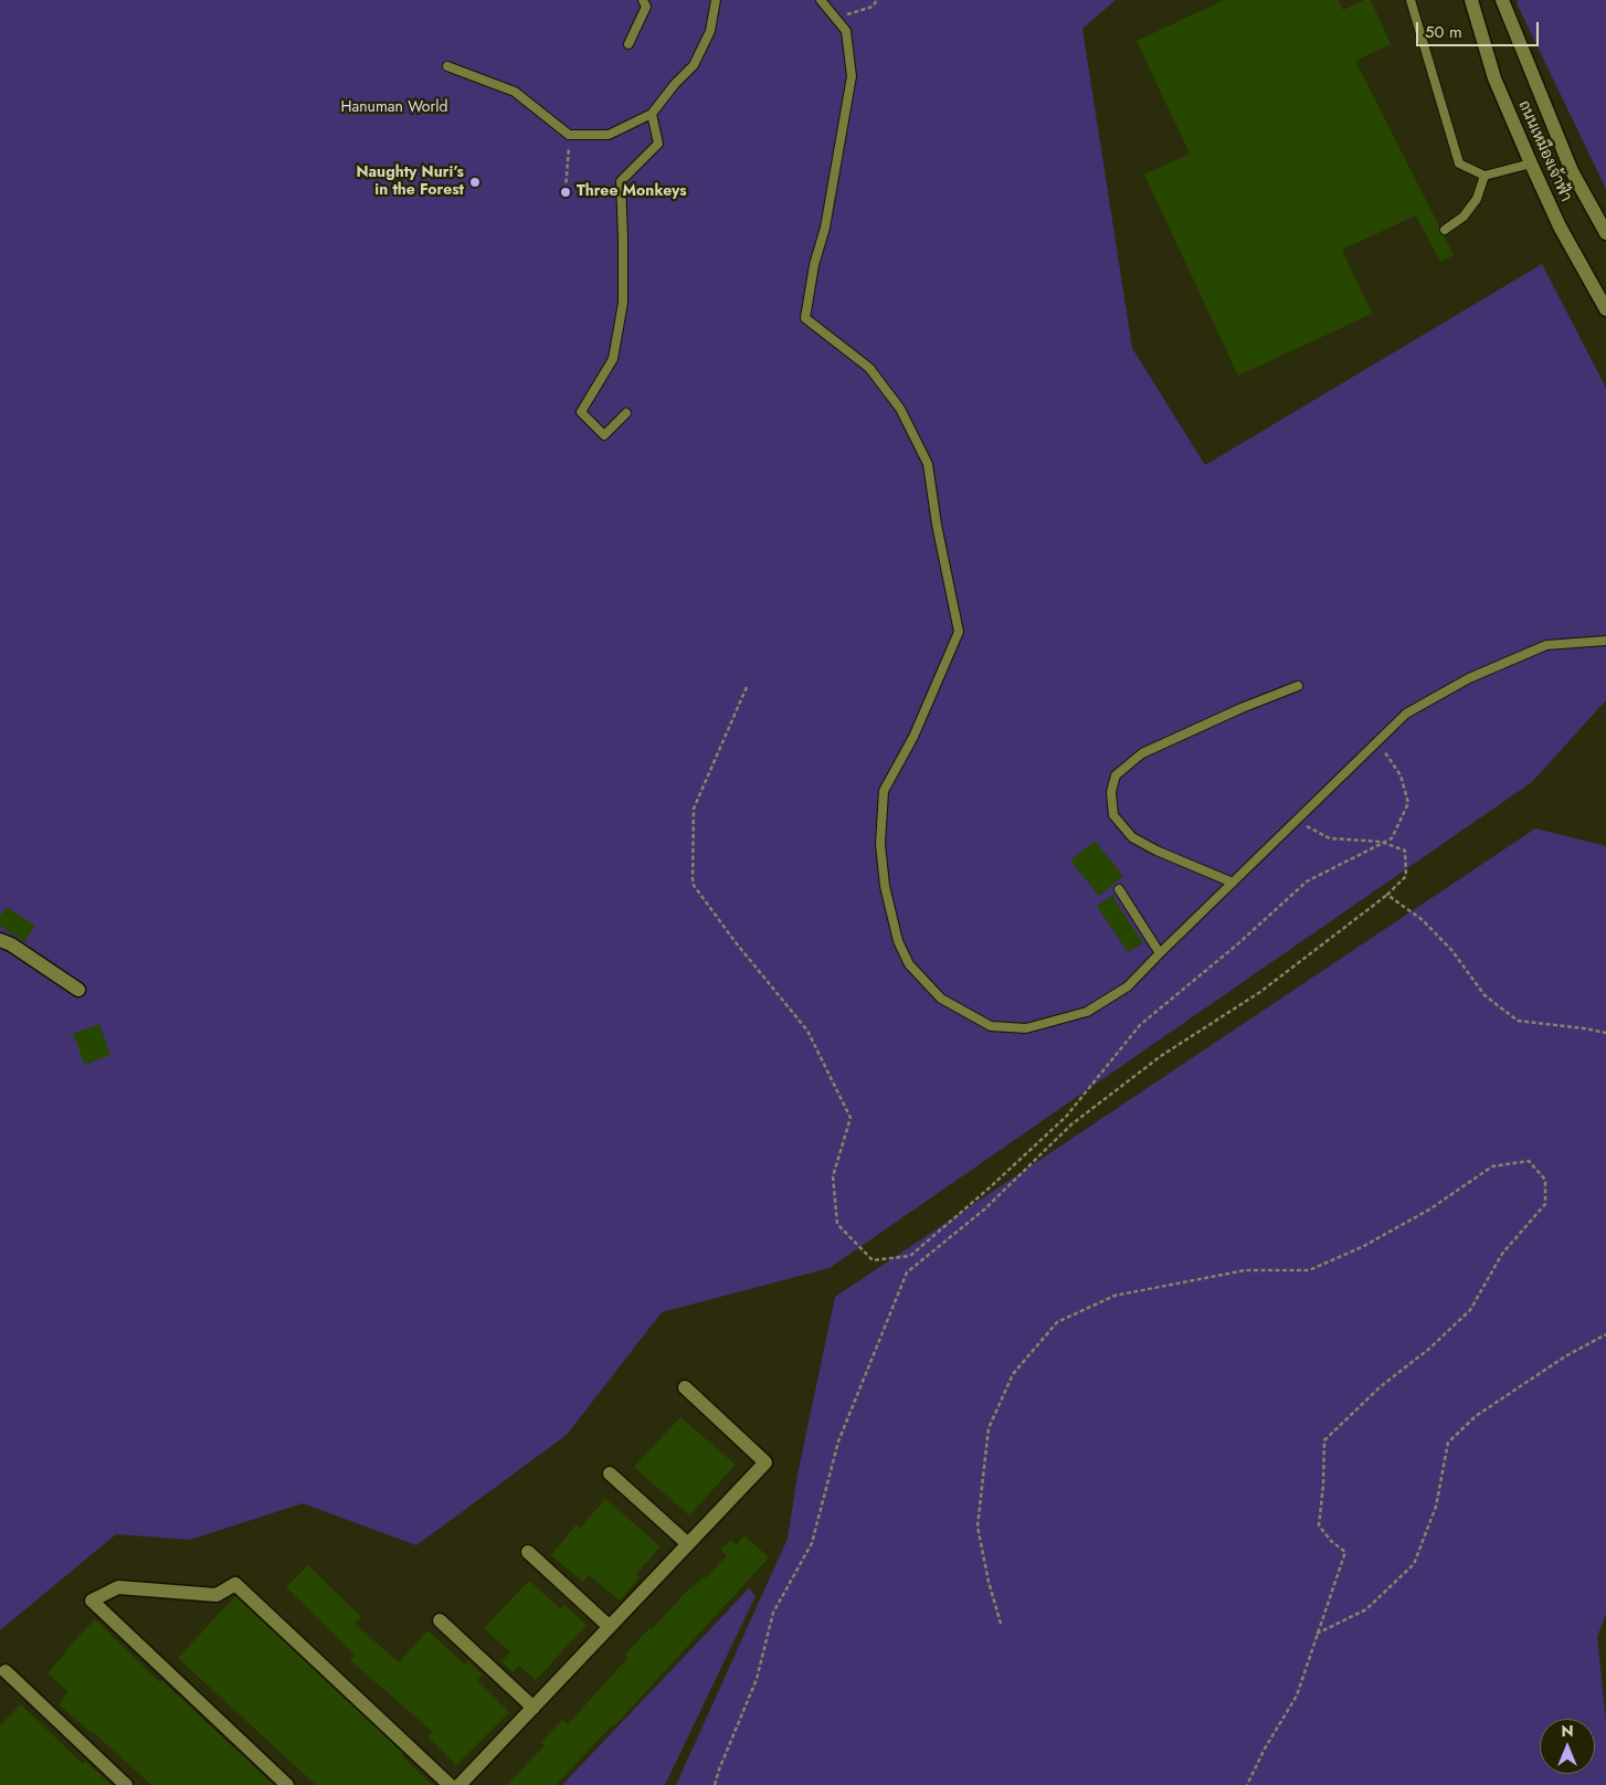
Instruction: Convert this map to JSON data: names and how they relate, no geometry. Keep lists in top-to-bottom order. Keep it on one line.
{"streets":{"street":["ถนนเหมืองเจ้าฟ้า"]},"parks":["Hanuman World"],"places":["Naughty Nuri’s in the Forest","Three Monkeys"],"scale_bar":"50 m","north":"top"}
